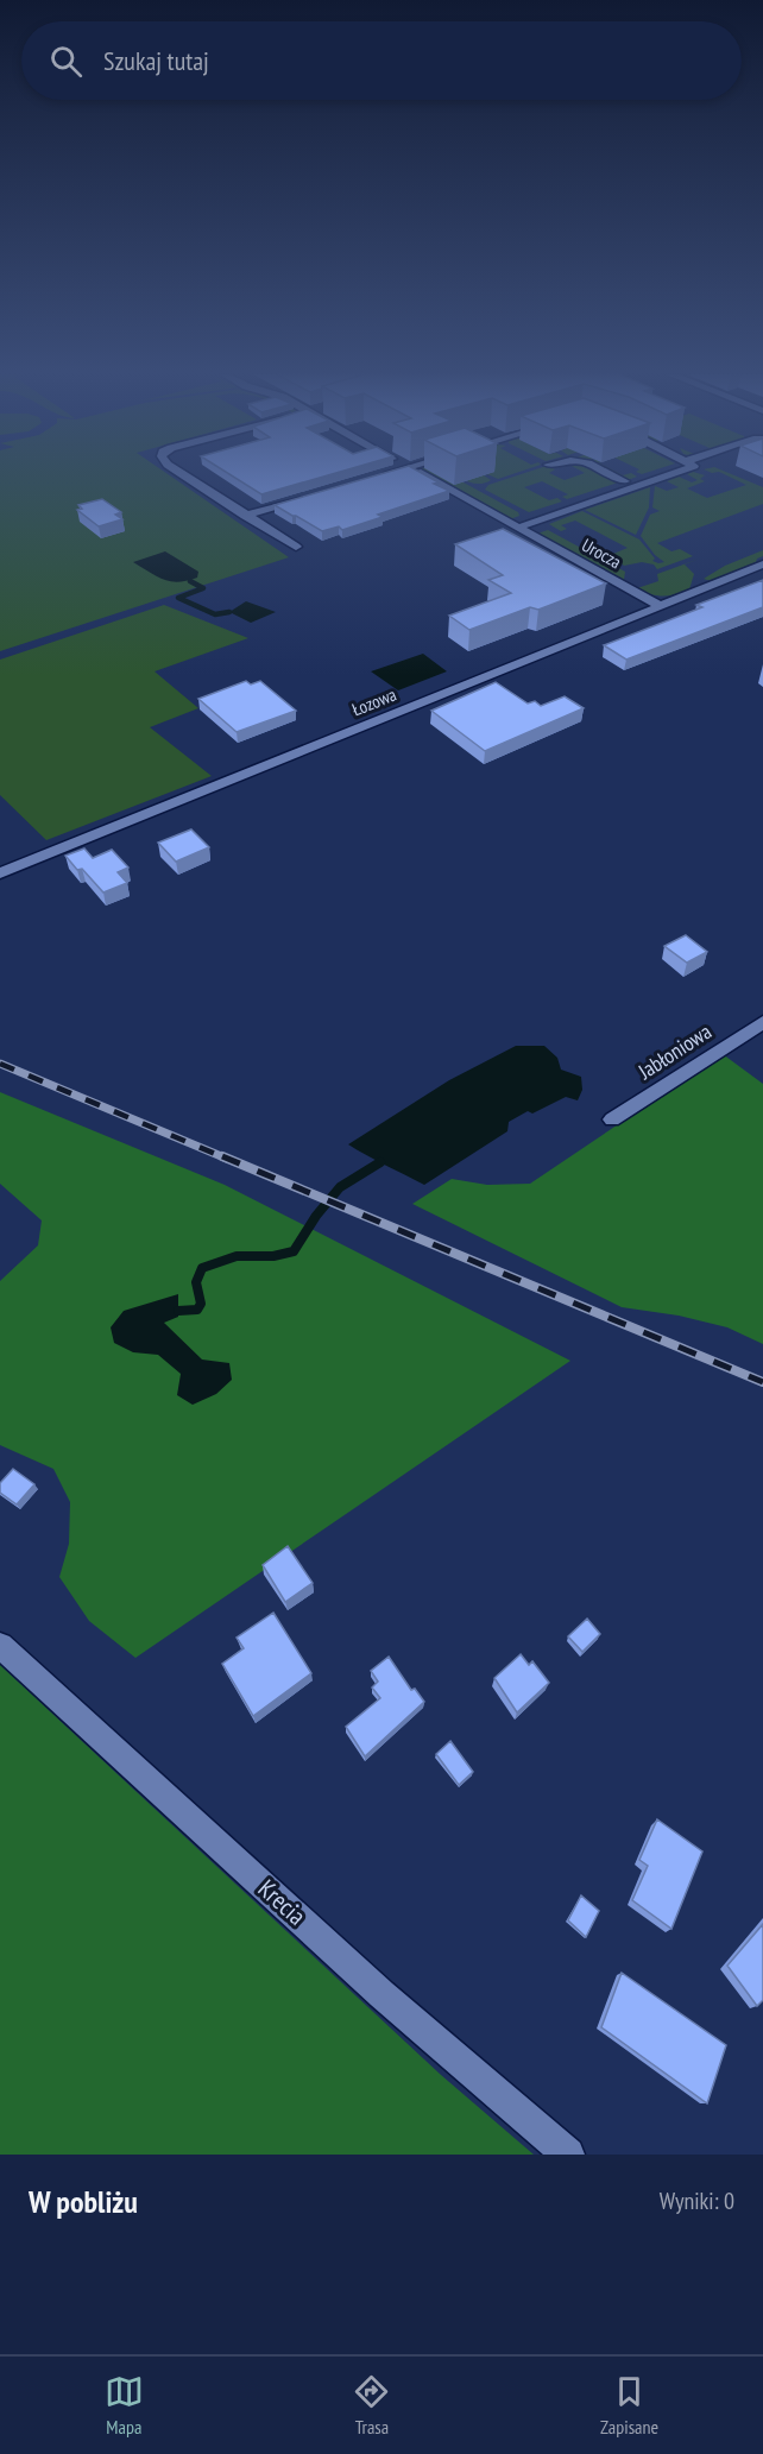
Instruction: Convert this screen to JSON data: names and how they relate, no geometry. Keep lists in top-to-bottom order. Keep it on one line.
{"streets":{"street":["Urocza","Łozowa","Jabłoniowa","Krecia"]},"crossings":[["Urocza","Łozowa"]],"page":{"search":"Szukaj tutaj","heading":["W pobliżu","Wyniki: 0"],"nav":["Mapa","Trasa","Zapisane"]}}
